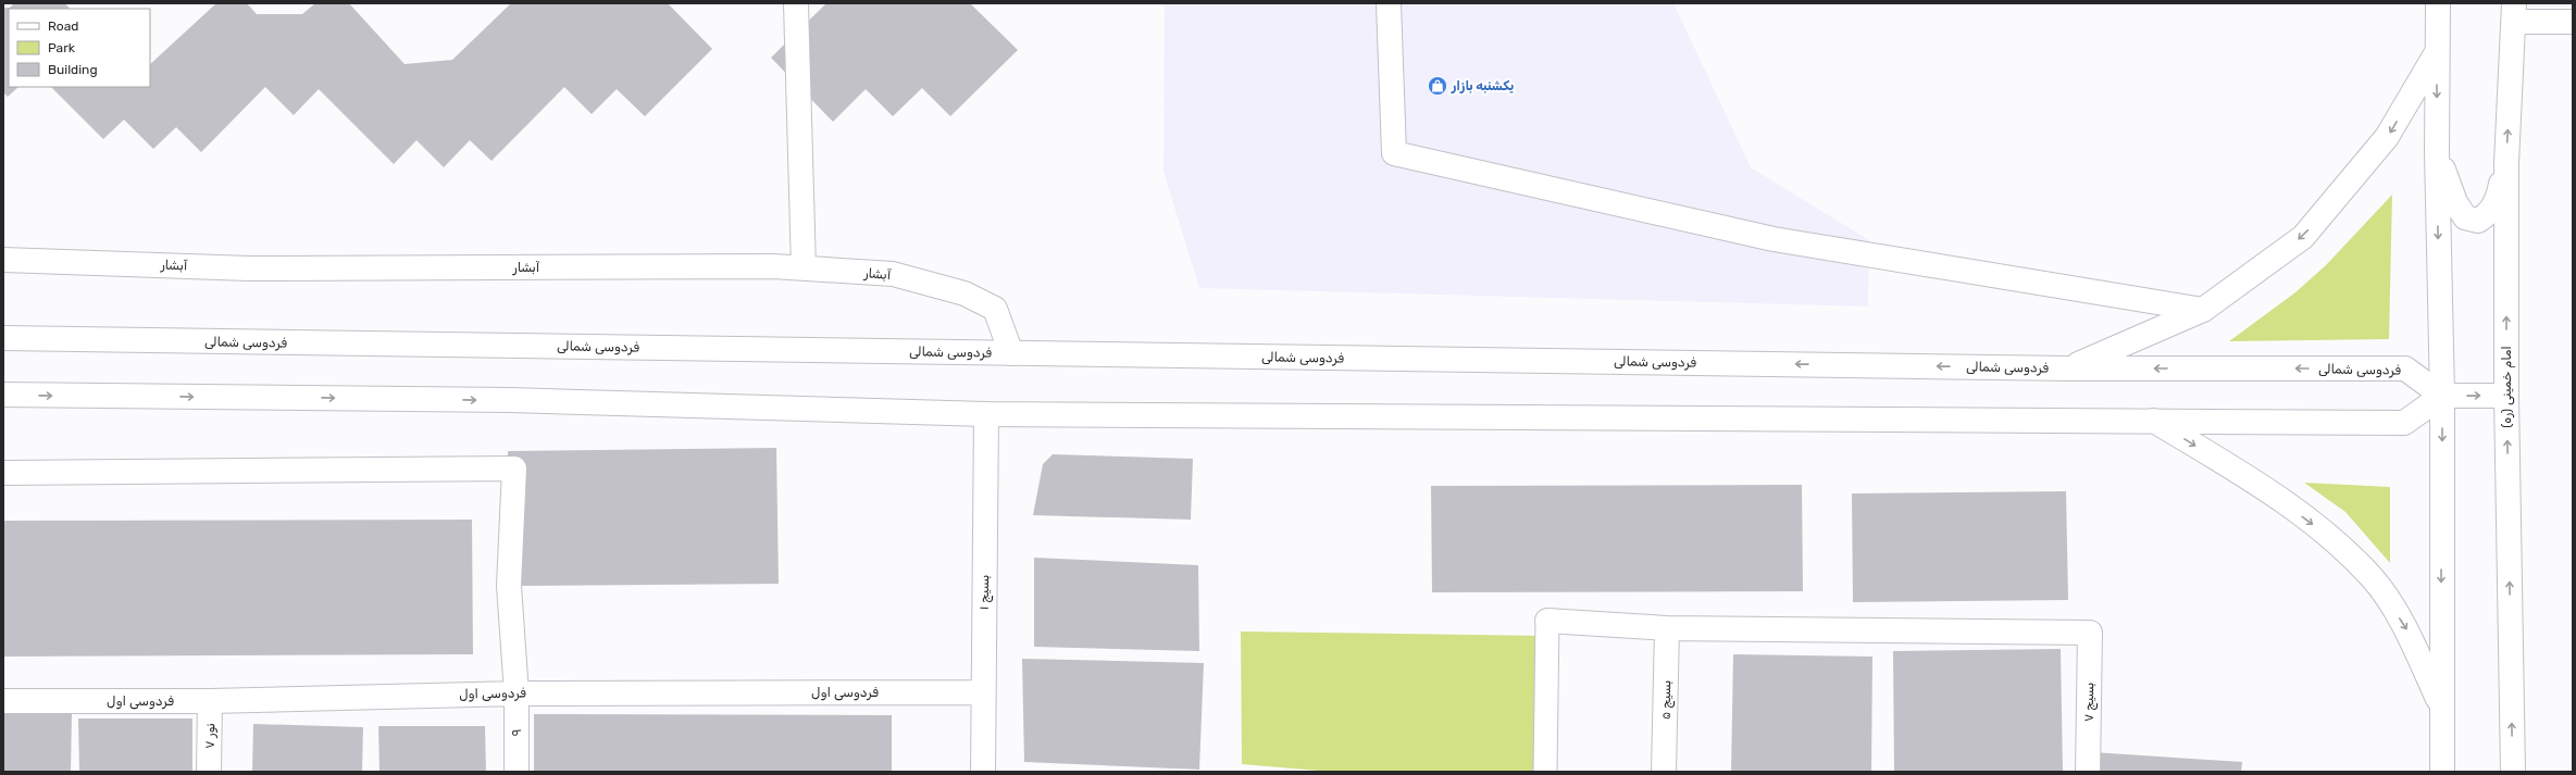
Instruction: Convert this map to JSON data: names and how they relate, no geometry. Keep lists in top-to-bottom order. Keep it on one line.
{"streets":{"main road":["آبشار","فردوسی شمالی","امام خمینی (ره)","بسیج ۱","فردوسی اول","بسیج ۵","بسیج ۷","۹","نور ۷"]},"crossings":[["آبشار","فردوسی شمالی"],["بسیج ۱","فردوسی اول"],["فردوسی اول","۹"],["فردوسی اول","نور ۷"],["بسیج ۵","بسیج ۷"]],"places":{"shop":["یکشنبه بازار"]},"legend":["Road","Park","Building"]}
